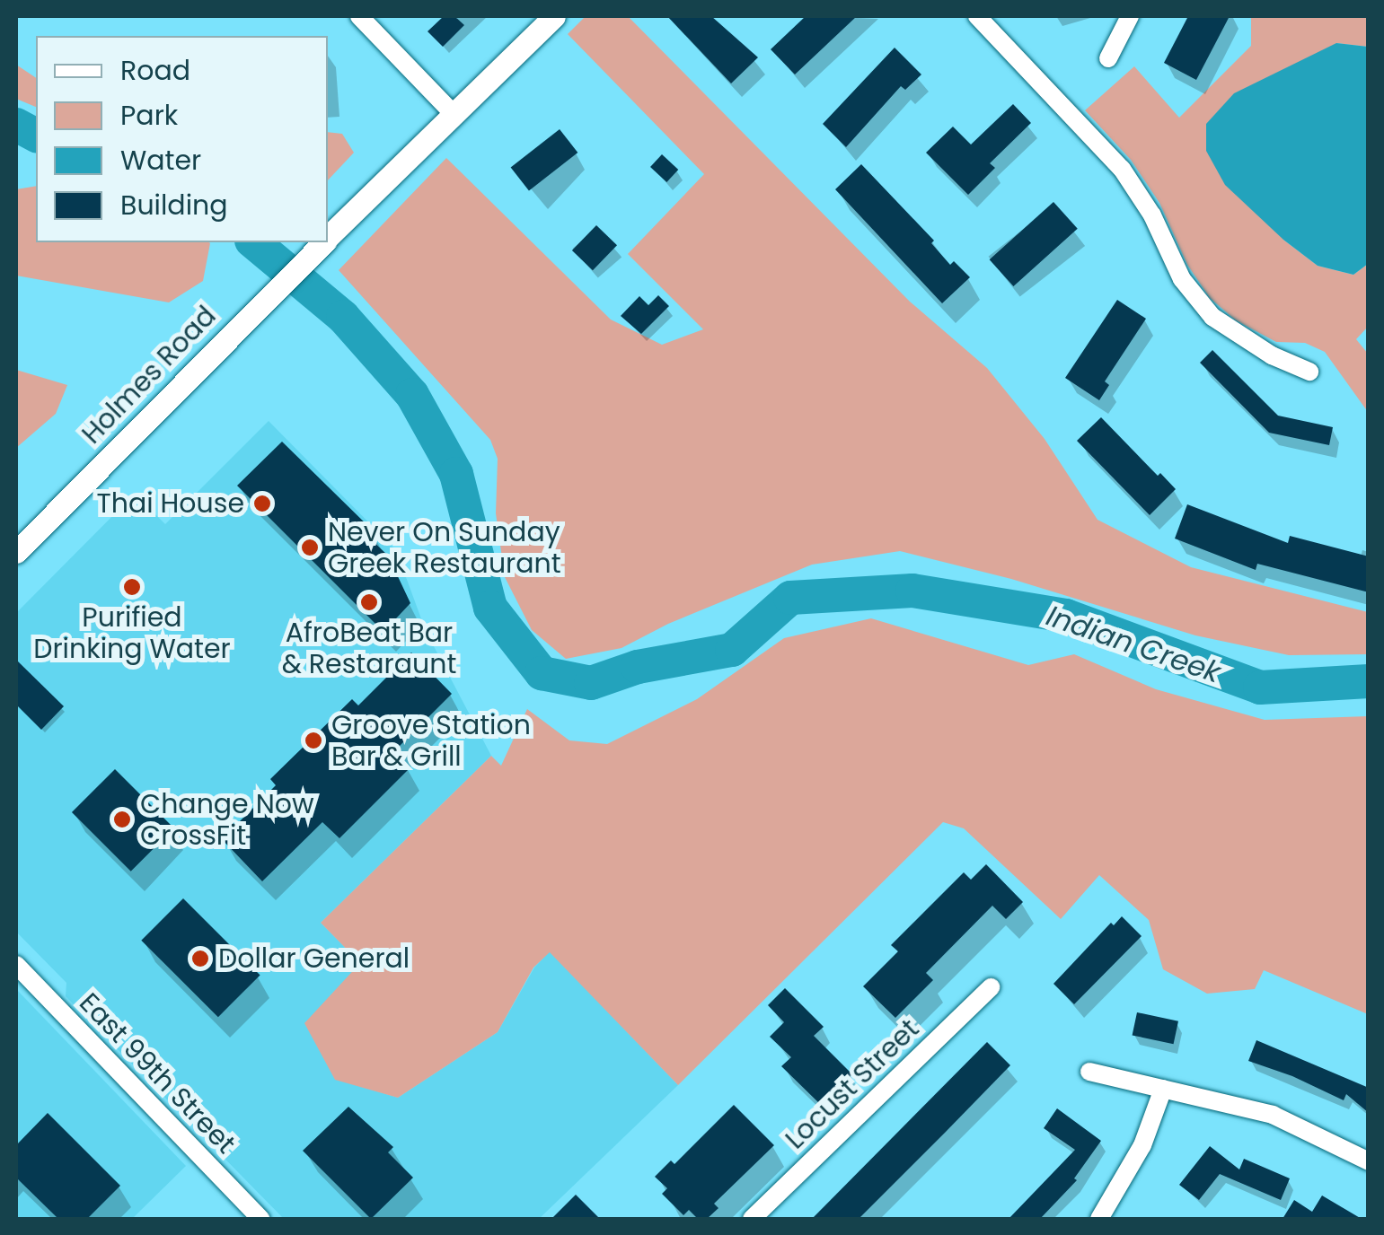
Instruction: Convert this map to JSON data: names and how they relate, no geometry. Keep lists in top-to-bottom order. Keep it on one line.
{"streets":{"main road":["Holmes Road"],"street":["East 99th Street","Locust Street"]},"water":["Indian Creek"],"places":["Thai House","Never On Sunday Greek Restaurant","Purified Drinking Water","AfroBeat Bar & Restaraunt","Groove Station Bar & Grill","Change Now CrossFit","Dollar General"],"legend":["Road","Park","Water","Building"]}
